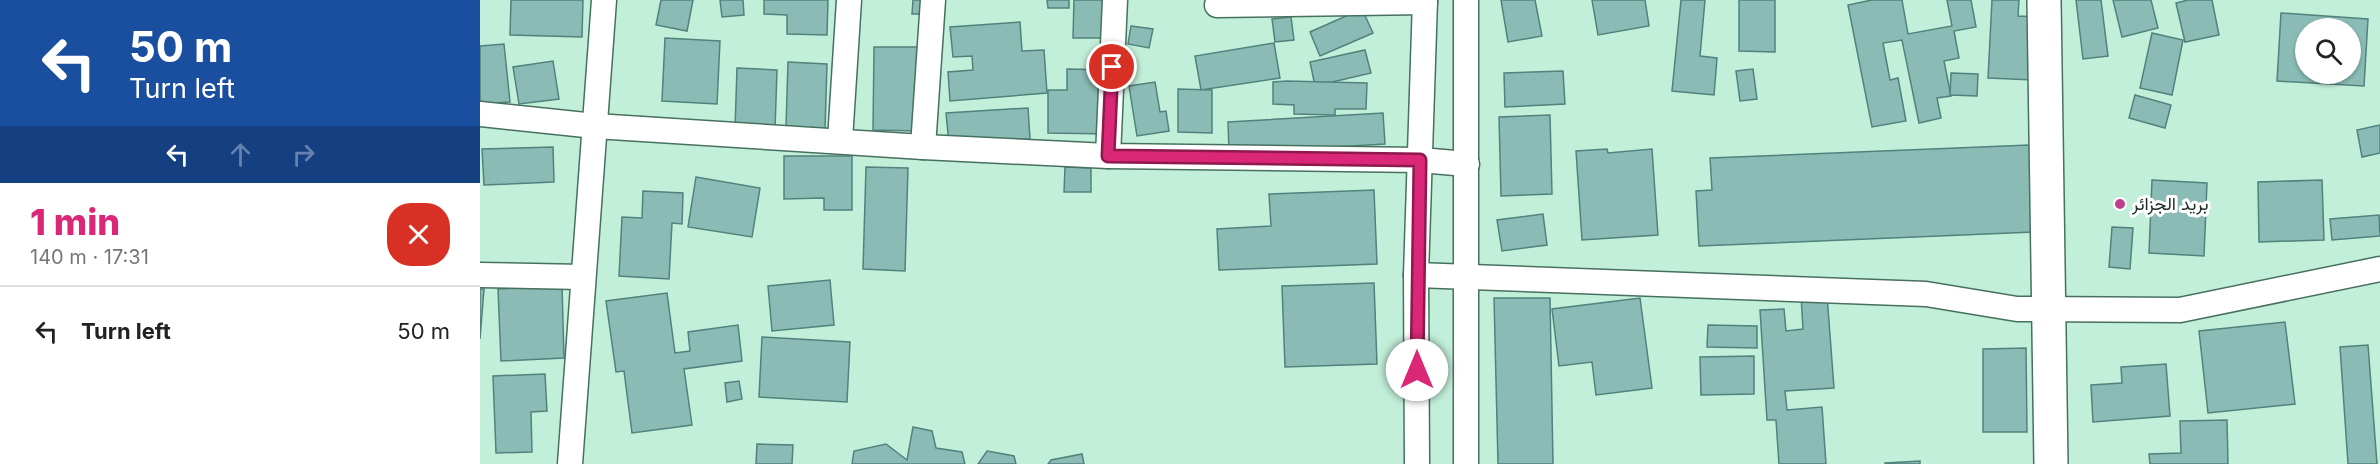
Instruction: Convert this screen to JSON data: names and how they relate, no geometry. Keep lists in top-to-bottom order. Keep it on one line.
{"places":["بريد الجزائر"],"page":{"turn":["50 m","Turn left"],"heading":["1 min","140 m · 17:31"],"list":[{"name":"Turn left","value":"50 m"}]}}
